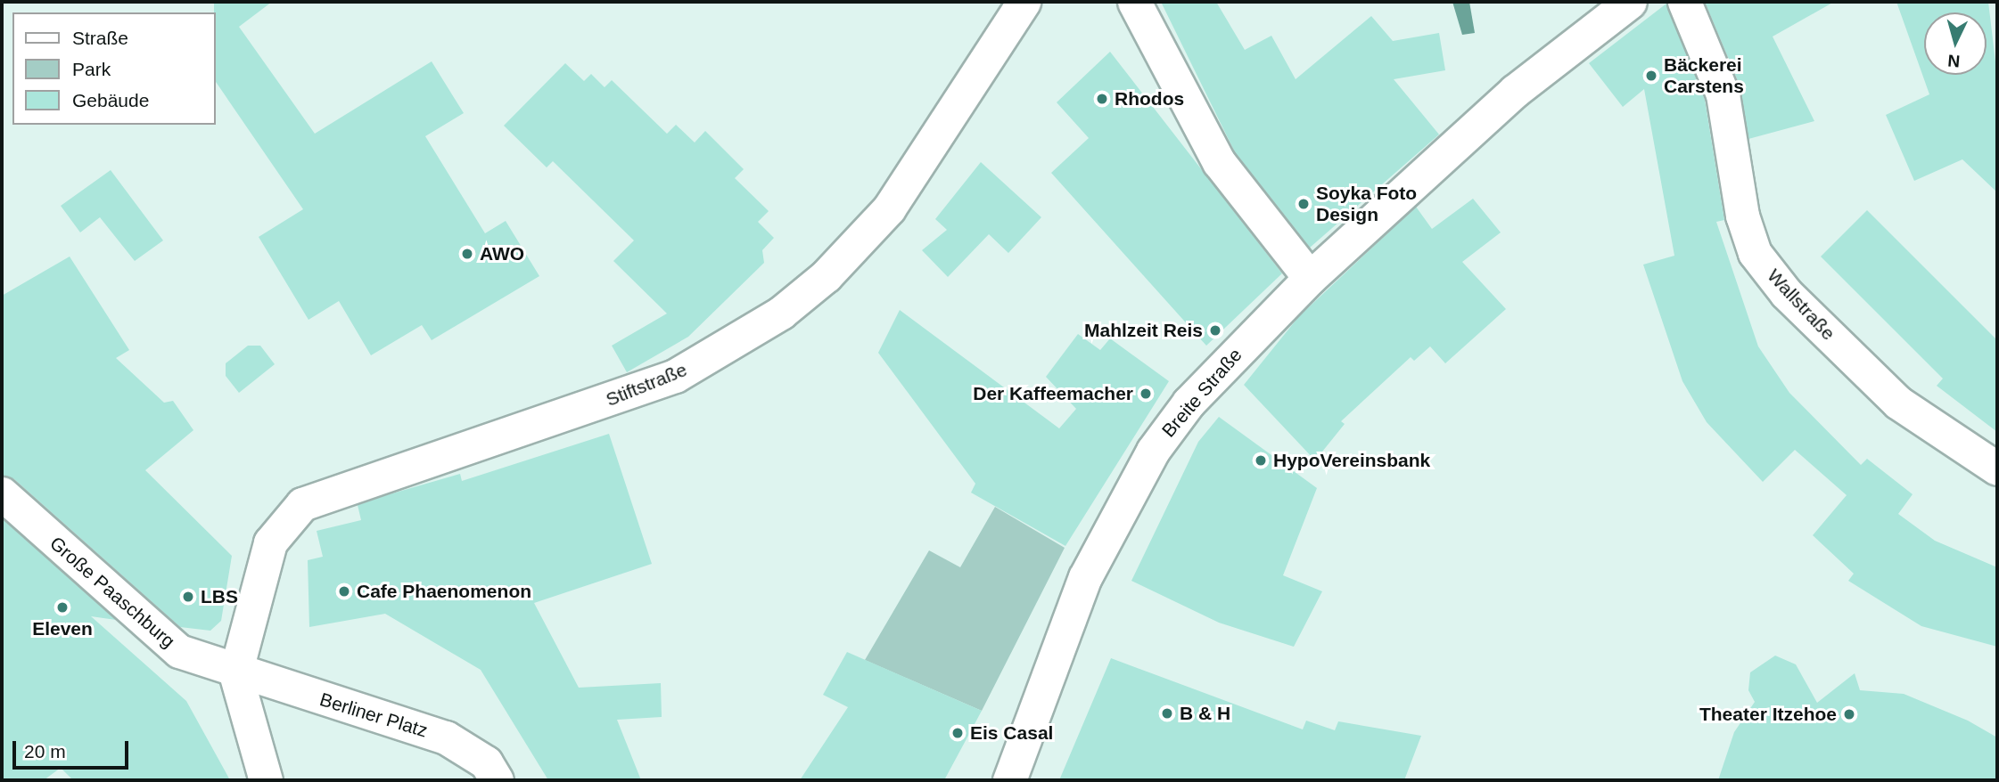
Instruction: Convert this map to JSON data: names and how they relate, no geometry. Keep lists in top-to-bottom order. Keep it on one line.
{"streets":{"street":["Wallstraße","Stiftstraße","Breite Straße","Große Paaschburg","Berliner Platz"]},"crossings":[["Stiftstraße","Große Paaschburg"],["Stiftstraße","Berliner Platz"],["Große Paaschburg","Berliner Platz"]],"places":["Bäckerei Carstens","Rhodos","Soyka Foto Design","AWO","Mahlzeit Reis","Der Kaffeemacher","HypoVereinsbank","Cafe Phaenomenon","LBS","Eleven","B & H","Theater Itzehoe","Eis Casal"],"legend":["Straße","Park","Gebäude"],"scale_bar":"20 m","north":"bottom"}
